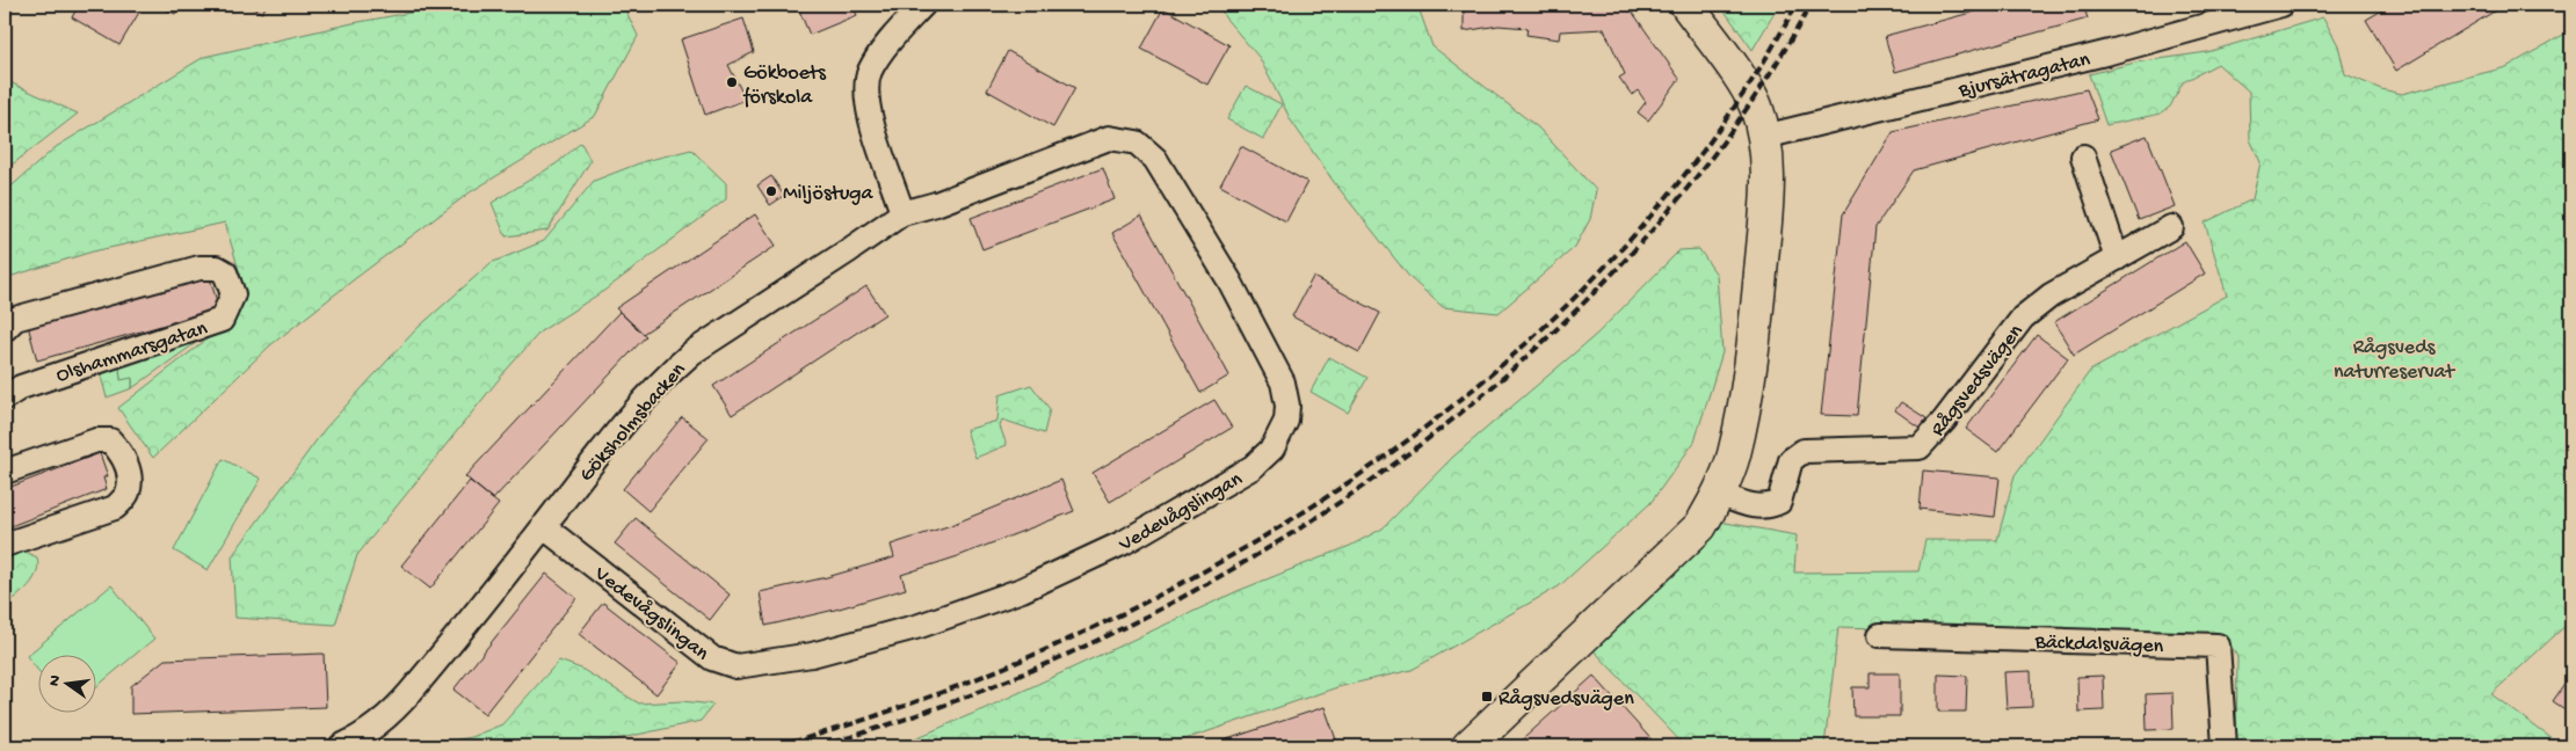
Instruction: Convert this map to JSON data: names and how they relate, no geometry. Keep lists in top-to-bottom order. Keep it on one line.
{"streets":{"street":["Bjursätragatan","Olshammarsgatan","Rågsvedsvägen","Göksholmsbacken","Vedevågslingan","Bäckdalsvägen"]},"crossings":[["Göksholmsbacken","Vedevågslingan"]],"parks":["Rågsveds naturreservat"],"places":{"other":["Gökboets förskola","Miljöstuga"],"transit":["Rågsvedsvägen"]},"north":"left"}
